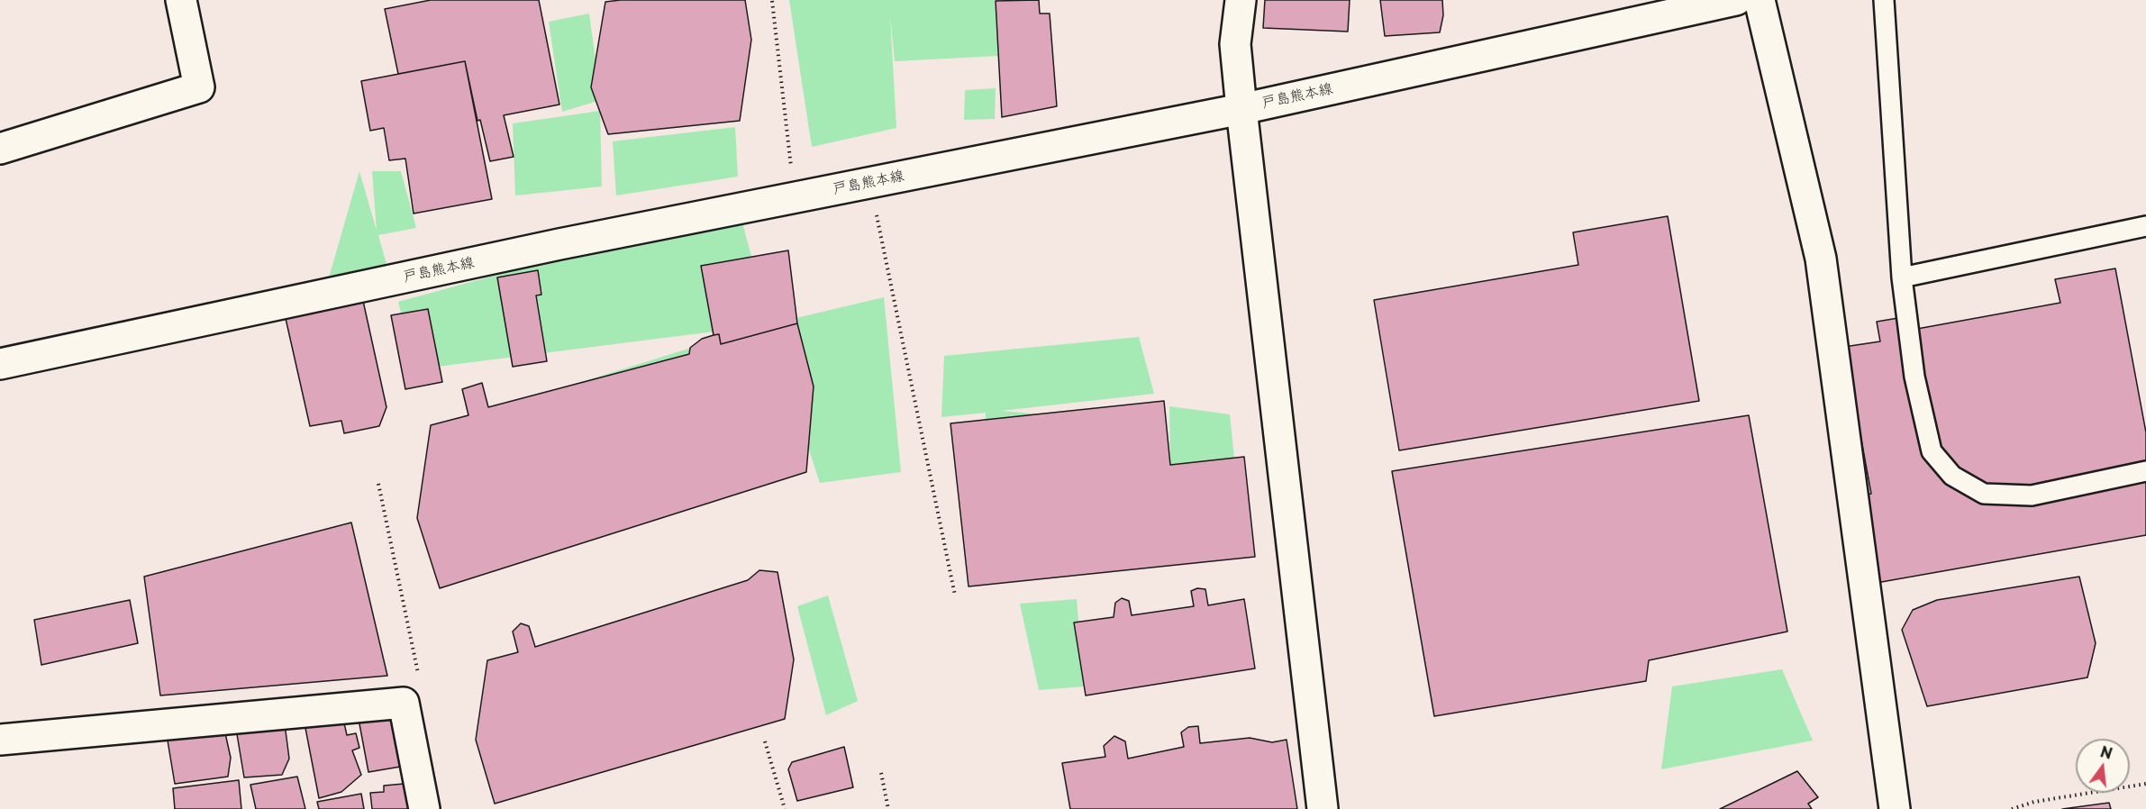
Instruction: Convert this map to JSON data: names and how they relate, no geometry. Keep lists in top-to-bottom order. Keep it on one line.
{"streets":{"street":["戸島熊本線"]},"north":"top"}
